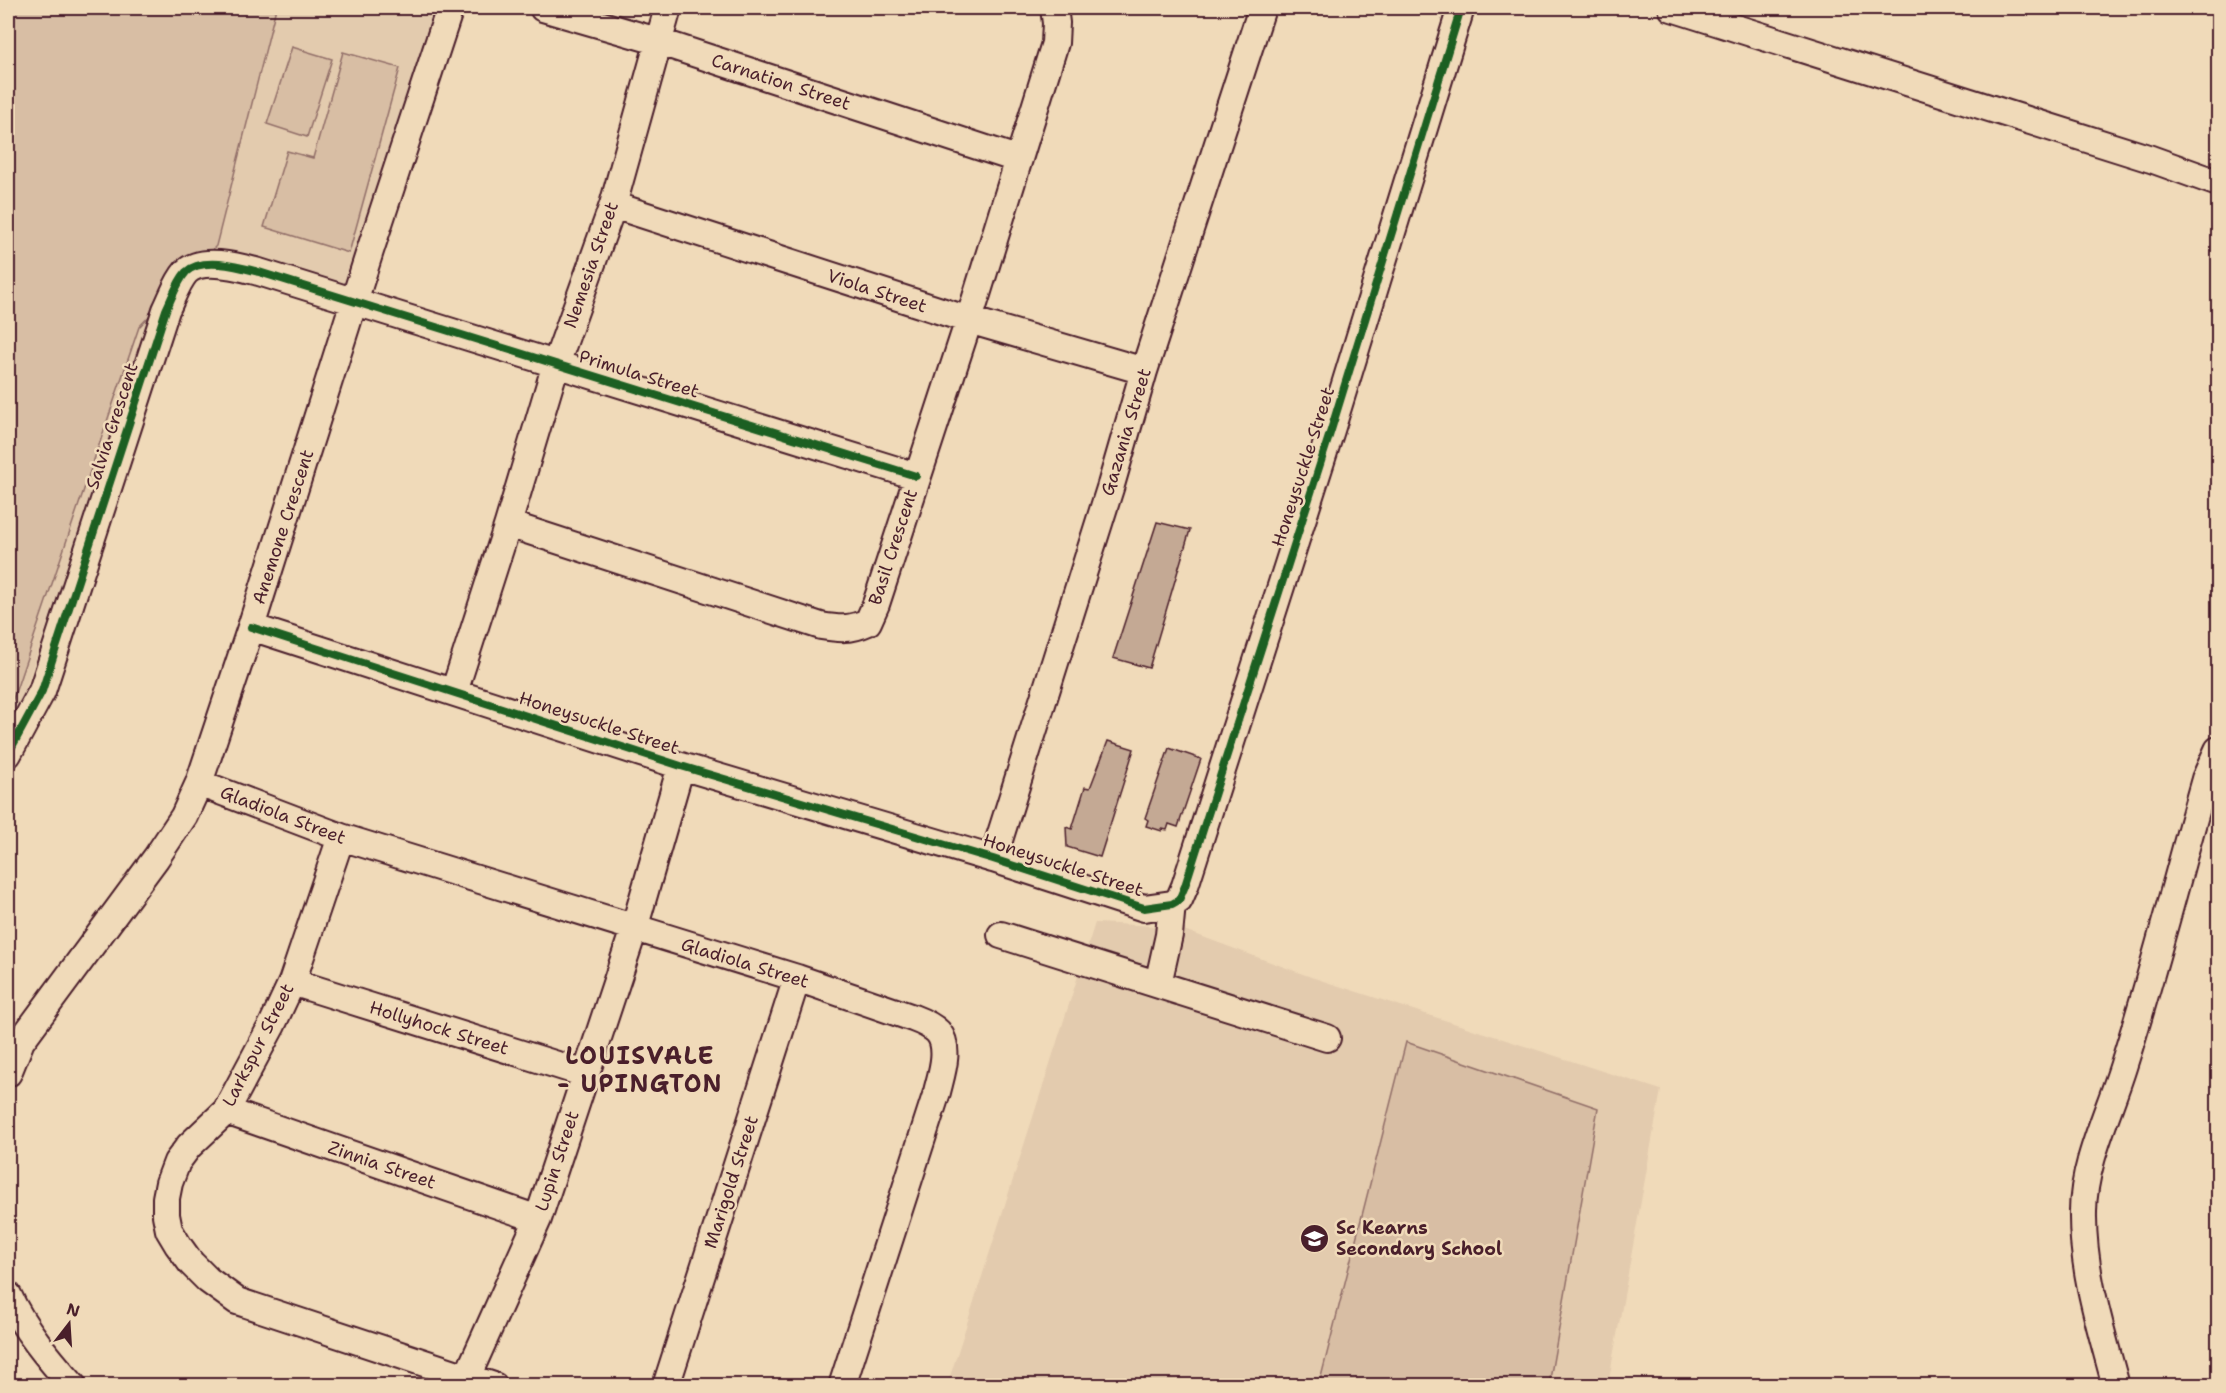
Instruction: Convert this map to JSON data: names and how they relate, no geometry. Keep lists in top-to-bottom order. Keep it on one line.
{"streets":{"street":["Carnation Street","Nemesia Street","Viola Street","Primula Street","Salvia Crescent","Gazania Street","Honeysuckle Street","Anemone Crescent","Basil Crescent","Gladiola Street","Hollyhock Street","Larkspur Street","Lupin Street","Zinnia Street","Marigold Street"]},"crossings":[["Carnation Street","Nemesia Street"],["Carnation Street","Basil Crescent"],["Nemesia Street","Viola Street"],["Nemesia Street","Primula Street"],["Nemesia Street","Honeysuckle Street"],["Nemesia Street","Basil Crescent"],["Viola Street","Gazania Street"],["Viola Street","Basil Crescent"],["Primula Street","Salvia Crescent"],["Primula Street","Anemone Crescent"],["Primula Street","Basil Crescent"],["Salvia Crescent","Anemone Crescent"],["Gazania Street","Honeysuckle Street"],["Honeysuckle Street","Anemone Crescent"],["Honeysuckle Street","Lupin Street"],["Anemone Crescent","Gladiola Street"],["Gladiola Street","Larkspur Street"],["Gladiola Street","Lupin Street"],["Gladiola Street","Marigold Street"],["Hollyhock Street","Larkspur Street"],["Hollyhock Street","Lupin Street"],["Larkspur Street","Lupin Street"],["Larkspur Street","Zinnia Street"],["Lupin Street","Zinnia Street"]],"districts":["LOUISVALE - UPINGTON"],"places":{"school or university":["Sc Kearns Secondary School"]},"north":"top"}
